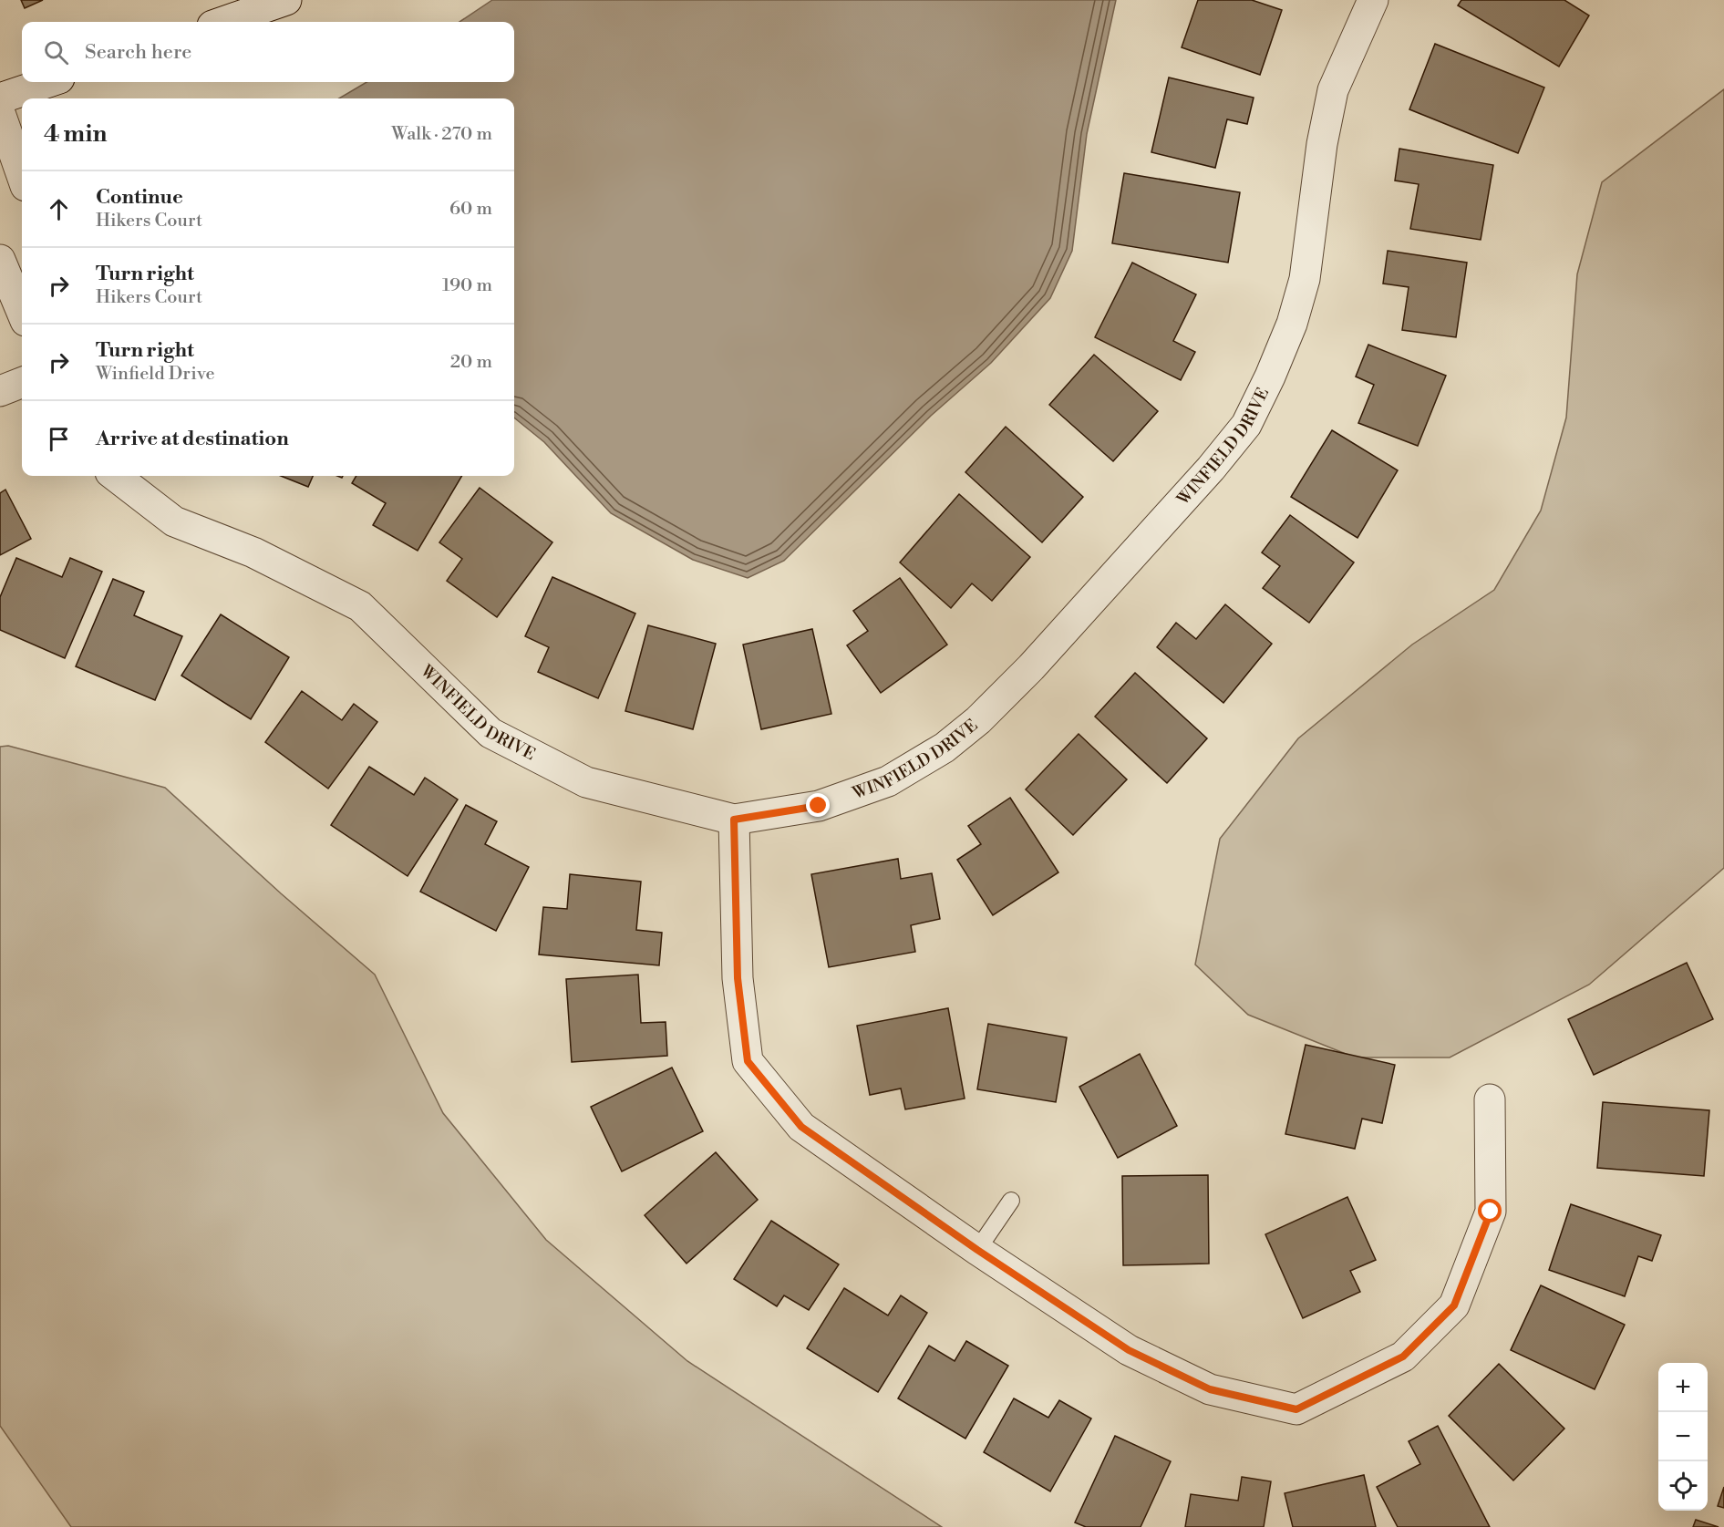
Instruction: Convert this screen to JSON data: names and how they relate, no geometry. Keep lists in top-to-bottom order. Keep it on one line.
{"streets":{"street":["WINFIELD DRIVE"]},"page":{"search":"Search here","heading":["4 min","Walk · 270 m"],"list":[["Continue","Hikers Court","60 m"],["Turn right","Hikers Court","190 m"],["Turn right","Winfield Drive","20 m"],"Arrive at destination"],"map_buttons":["+","−"]}}
